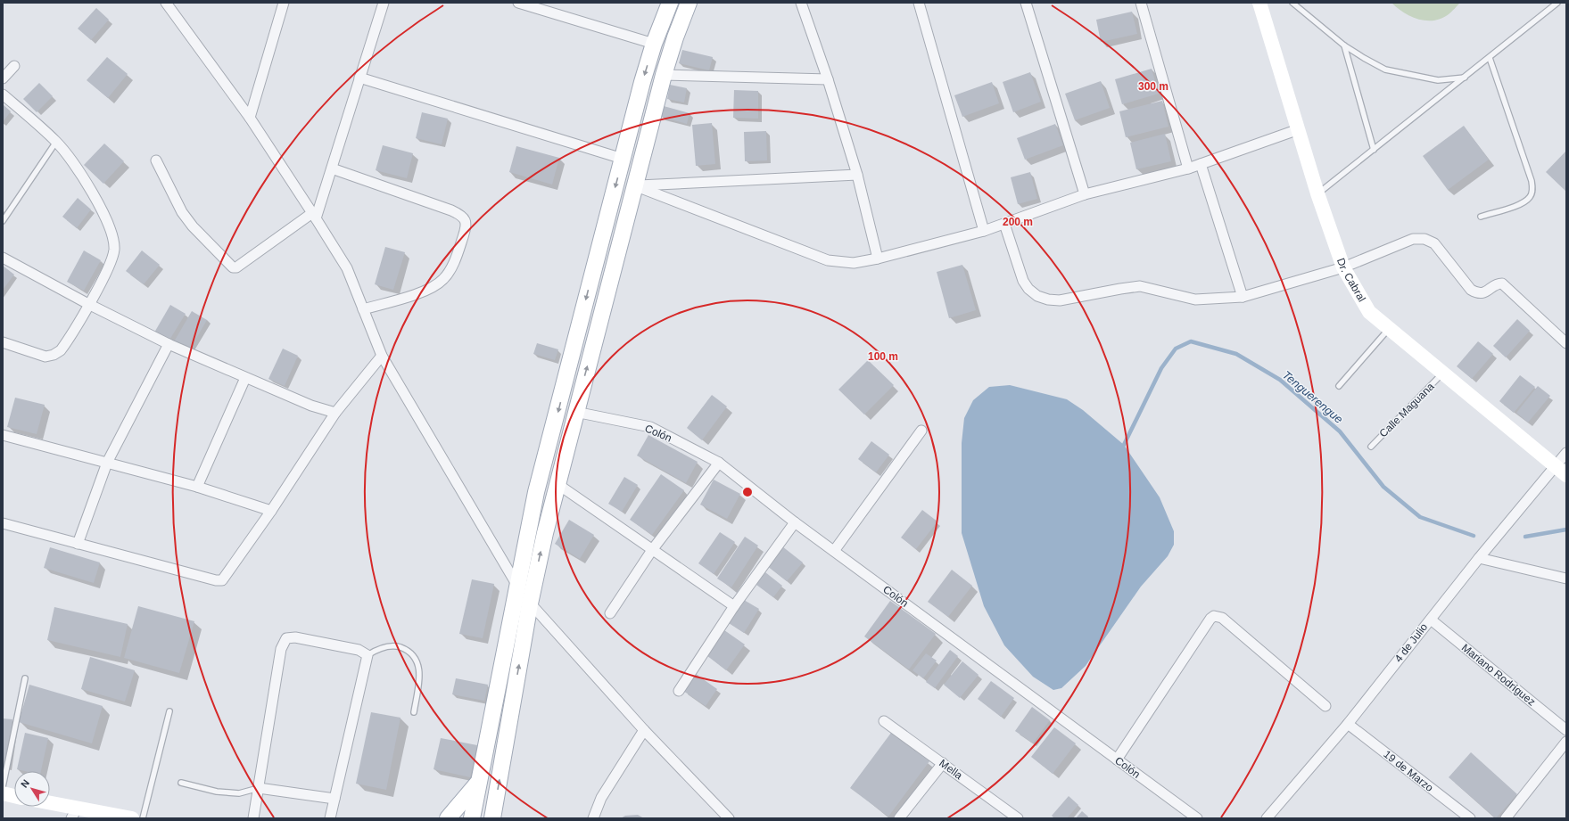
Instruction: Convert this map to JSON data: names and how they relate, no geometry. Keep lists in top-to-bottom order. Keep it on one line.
{"streets":{"street":["Dr. Cabral","Colón","4 de Julio","Mariano Rodríguez","Mella","19 de Marzo"],"lane":["Calle Maguana"]},"crossings":[["Dr. Cabral","Calle Maguana"],["Dr. Cabral","4 de Julio"],["4 de Julio","Mariano Rodríguez"],["4 de Julio","19 de Marzo"]],"water":["Tenguerengue"],"north":"top left","rings":["300 m","200 m","100 m"]}
